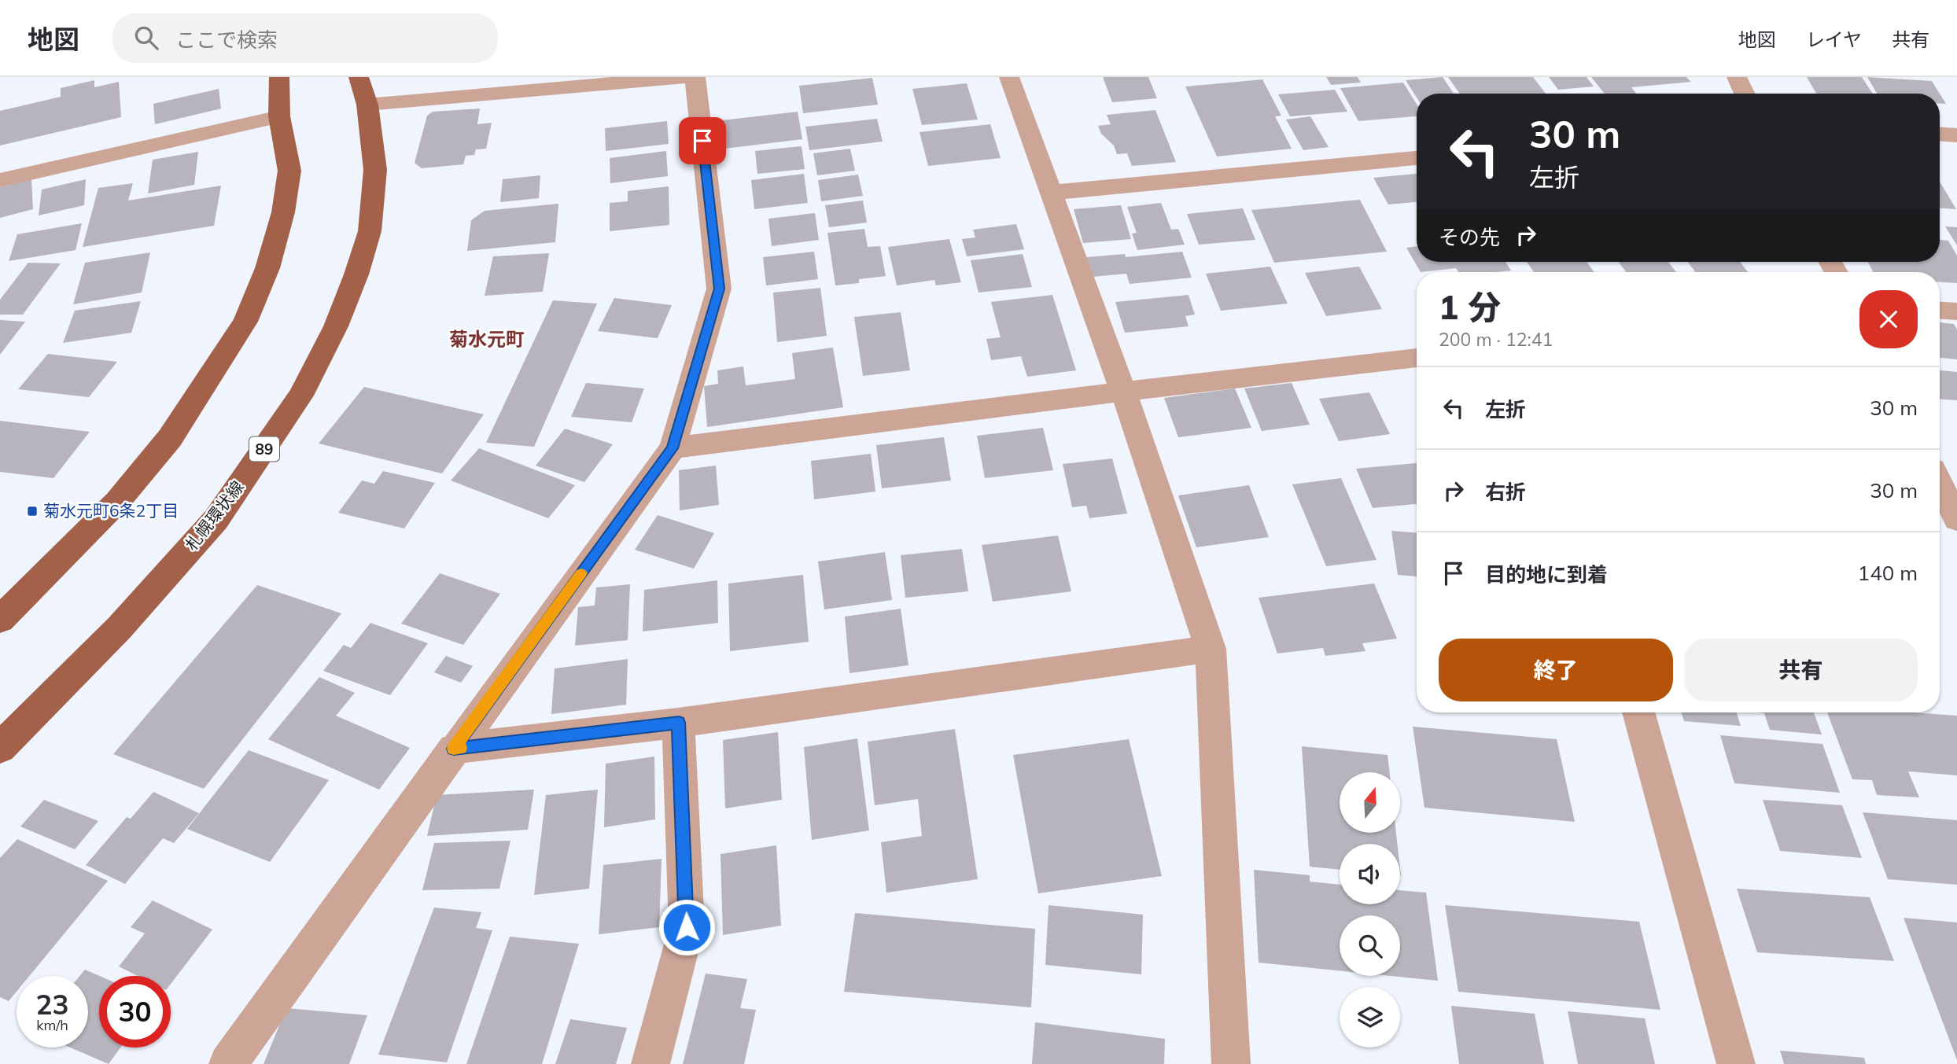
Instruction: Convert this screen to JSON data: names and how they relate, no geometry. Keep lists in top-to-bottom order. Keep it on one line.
{"streets":{"main road":["89","札幌環状線"]},"districts":["菊水元町"],"places":{"transit":["菊水元町6条2丁目"]},"north":"top","page":{"header":"地図","search":"ここで検索","nav":["地図","レイヤ","共有"],"turn":["30 m","左折"],"then":"その先","heading":["1 分","200 m · 12:41"],"list":[{"name":"左折","value":"30 m"},{"name":"右折","value":"30 m"},{"name":"目的地に到着","value":"140 m"}],"buttons":["終了","共有"],"speed":"23 km/h","limit":"30"}}
